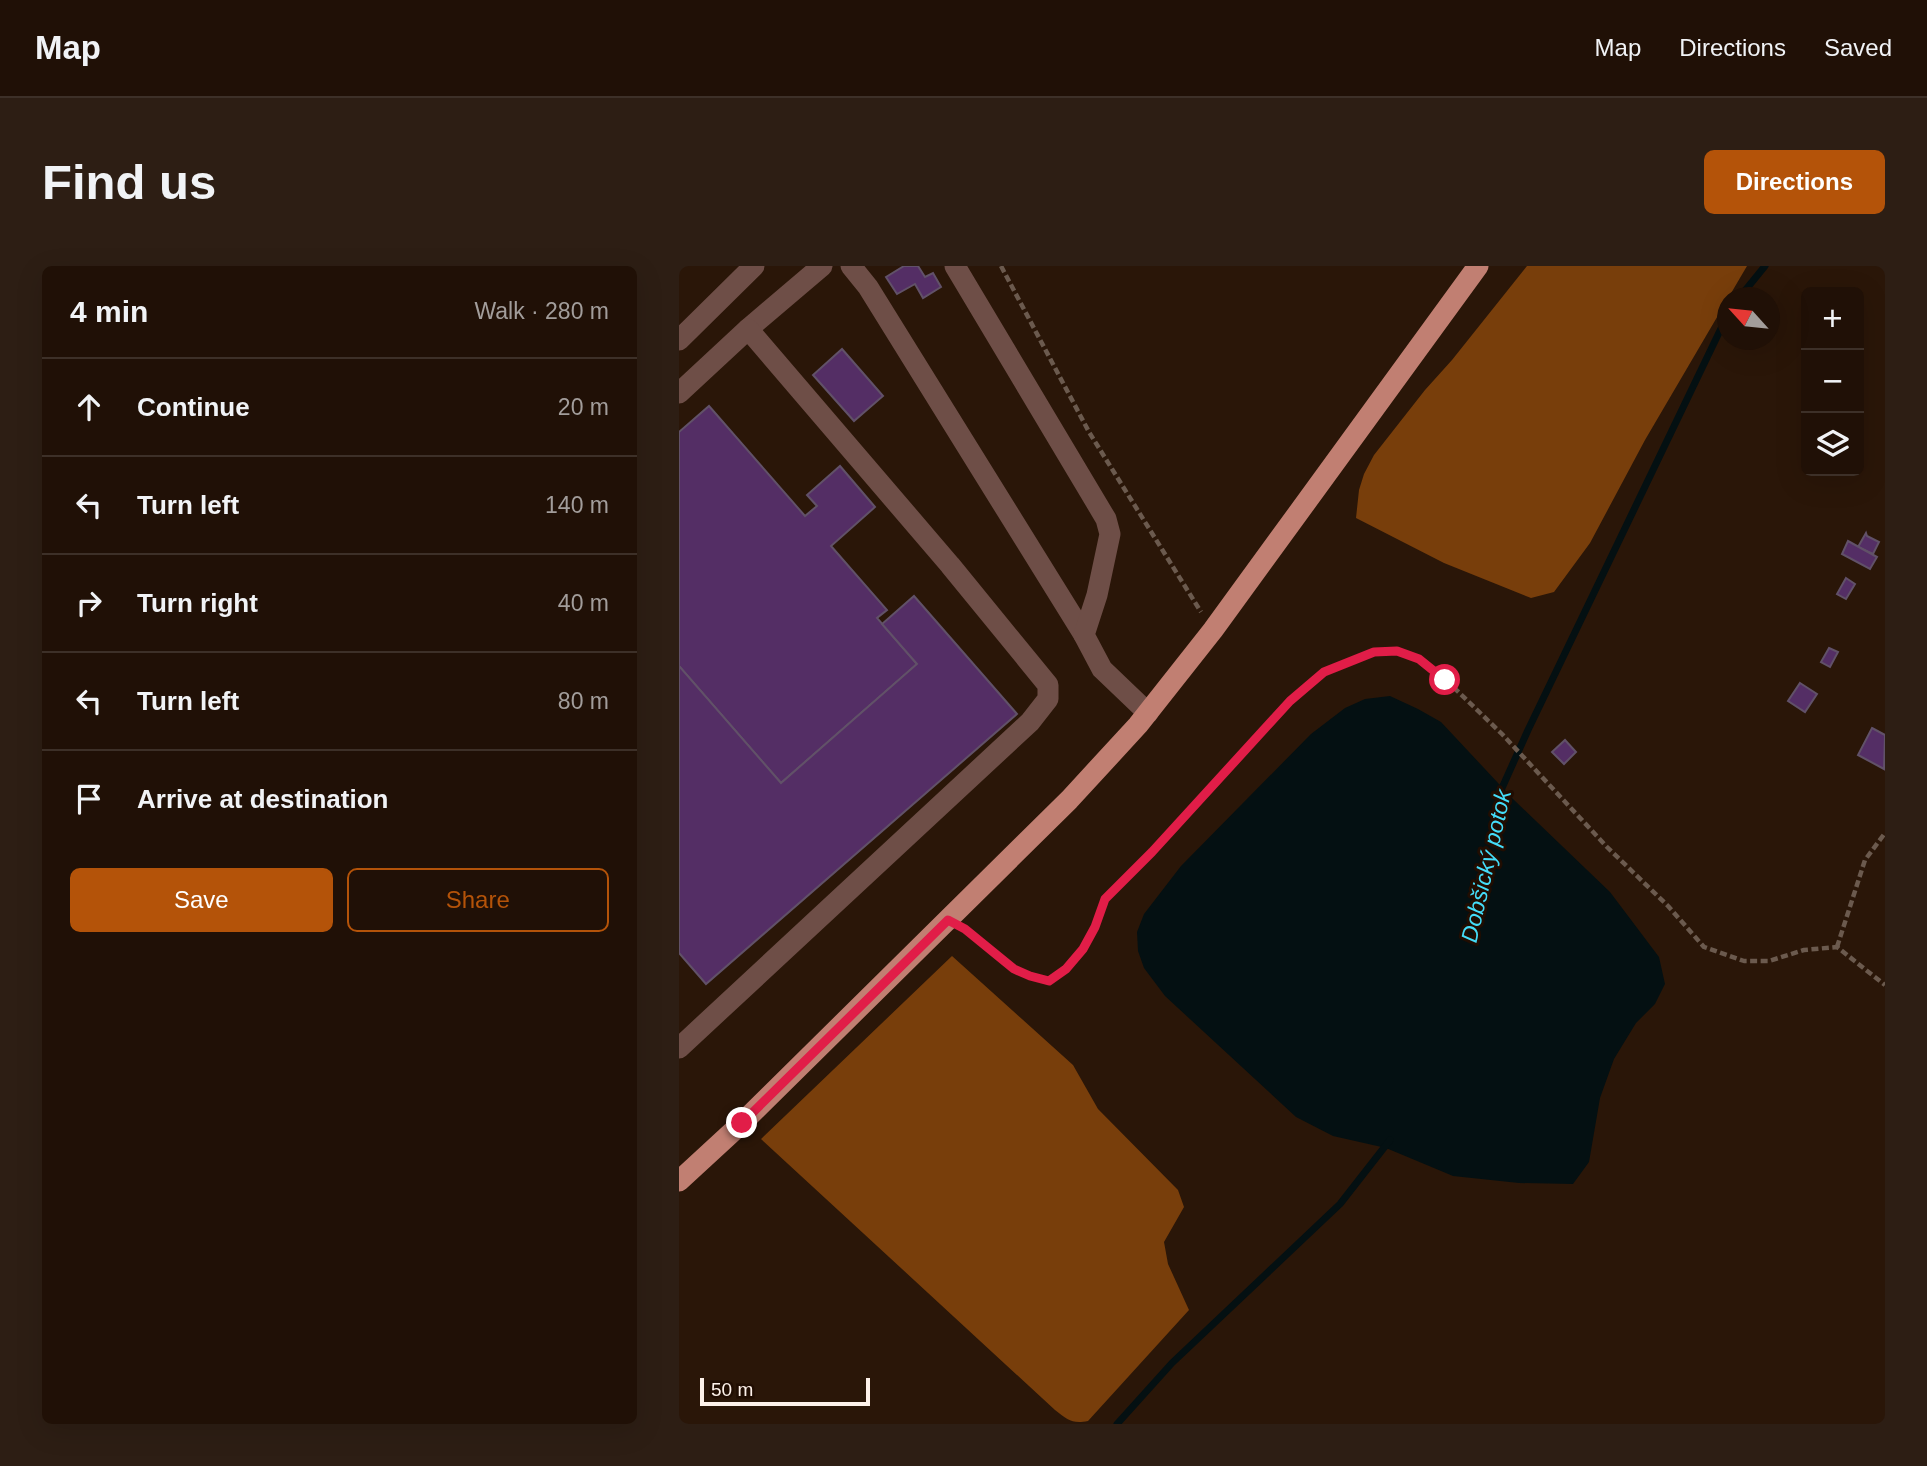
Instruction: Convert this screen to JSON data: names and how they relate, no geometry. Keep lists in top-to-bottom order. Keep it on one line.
{"water":["Dobšický potok"],"scale_bar":"50 m","north":"top left","page":{"header":"Map","nav":["Map","Directions","Saved"],"buttons":["Directions",["Save","Share"]],"title":"Find us","heading":["4 min","Walk · 280 m"],"map_buttons":["+","−"],"list":[["Continue","20 m"],["Turn left","140 m"],["Turn right","40 m"],["Turn left","80 m"],"Arrive at destination"],"scale":"50 m"}}
